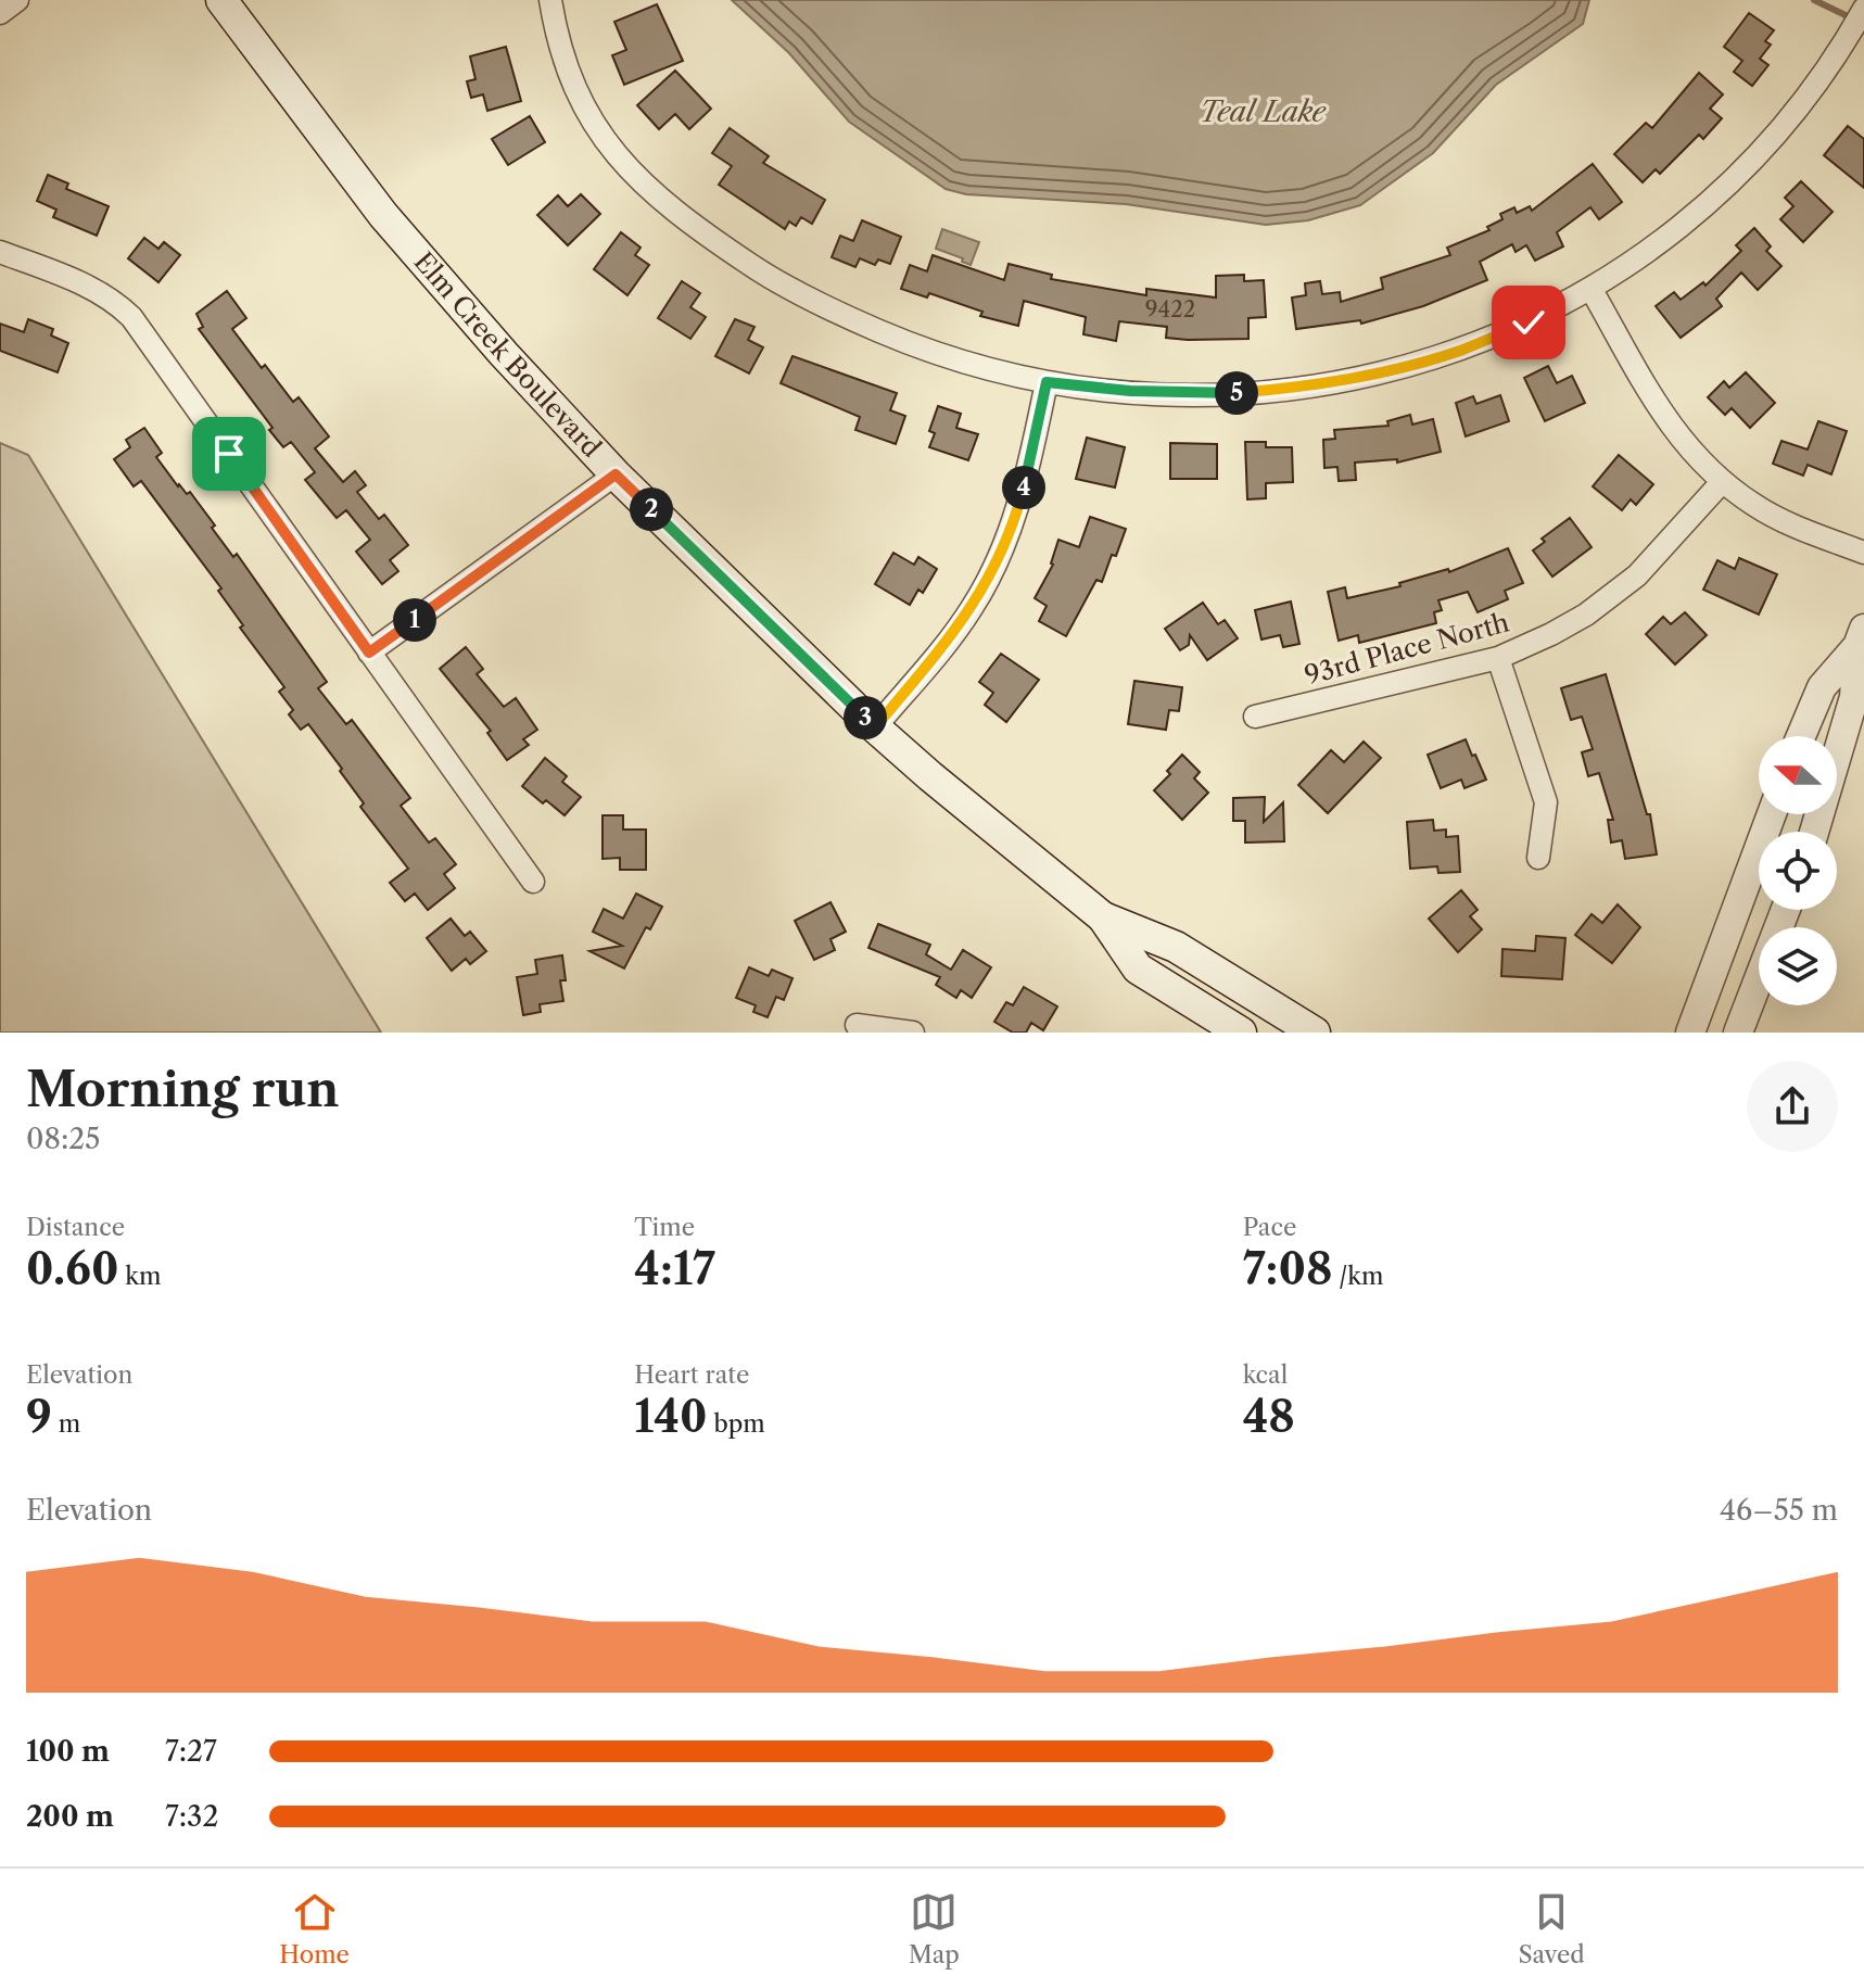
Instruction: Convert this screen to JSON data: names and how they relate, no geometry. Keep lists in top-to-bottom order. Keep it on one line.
{"streets":{"main road":["Elm Creek Boulevard"],"street":["93rd Place North"]},"water":["Teal Lake"],"house_numbers":["9422"],"north":"left","page":{"pins":["5","4","2","1","3"],"heading":["Morning run","08:25"],"stats":[["Distance","0.60 km"],["Time","4:17"],["Pace","7:08 /km"],["Elevation","9 m"],["Heart rate","140 bpm"],["kcal","48"]],"chart":["Elevation","46–55 m"],"list":[{"name":"100 m","note":"7:27"},{"name":"200 m","note":"7:32"}],"tabs":["Home","Map","Saved"]}}
